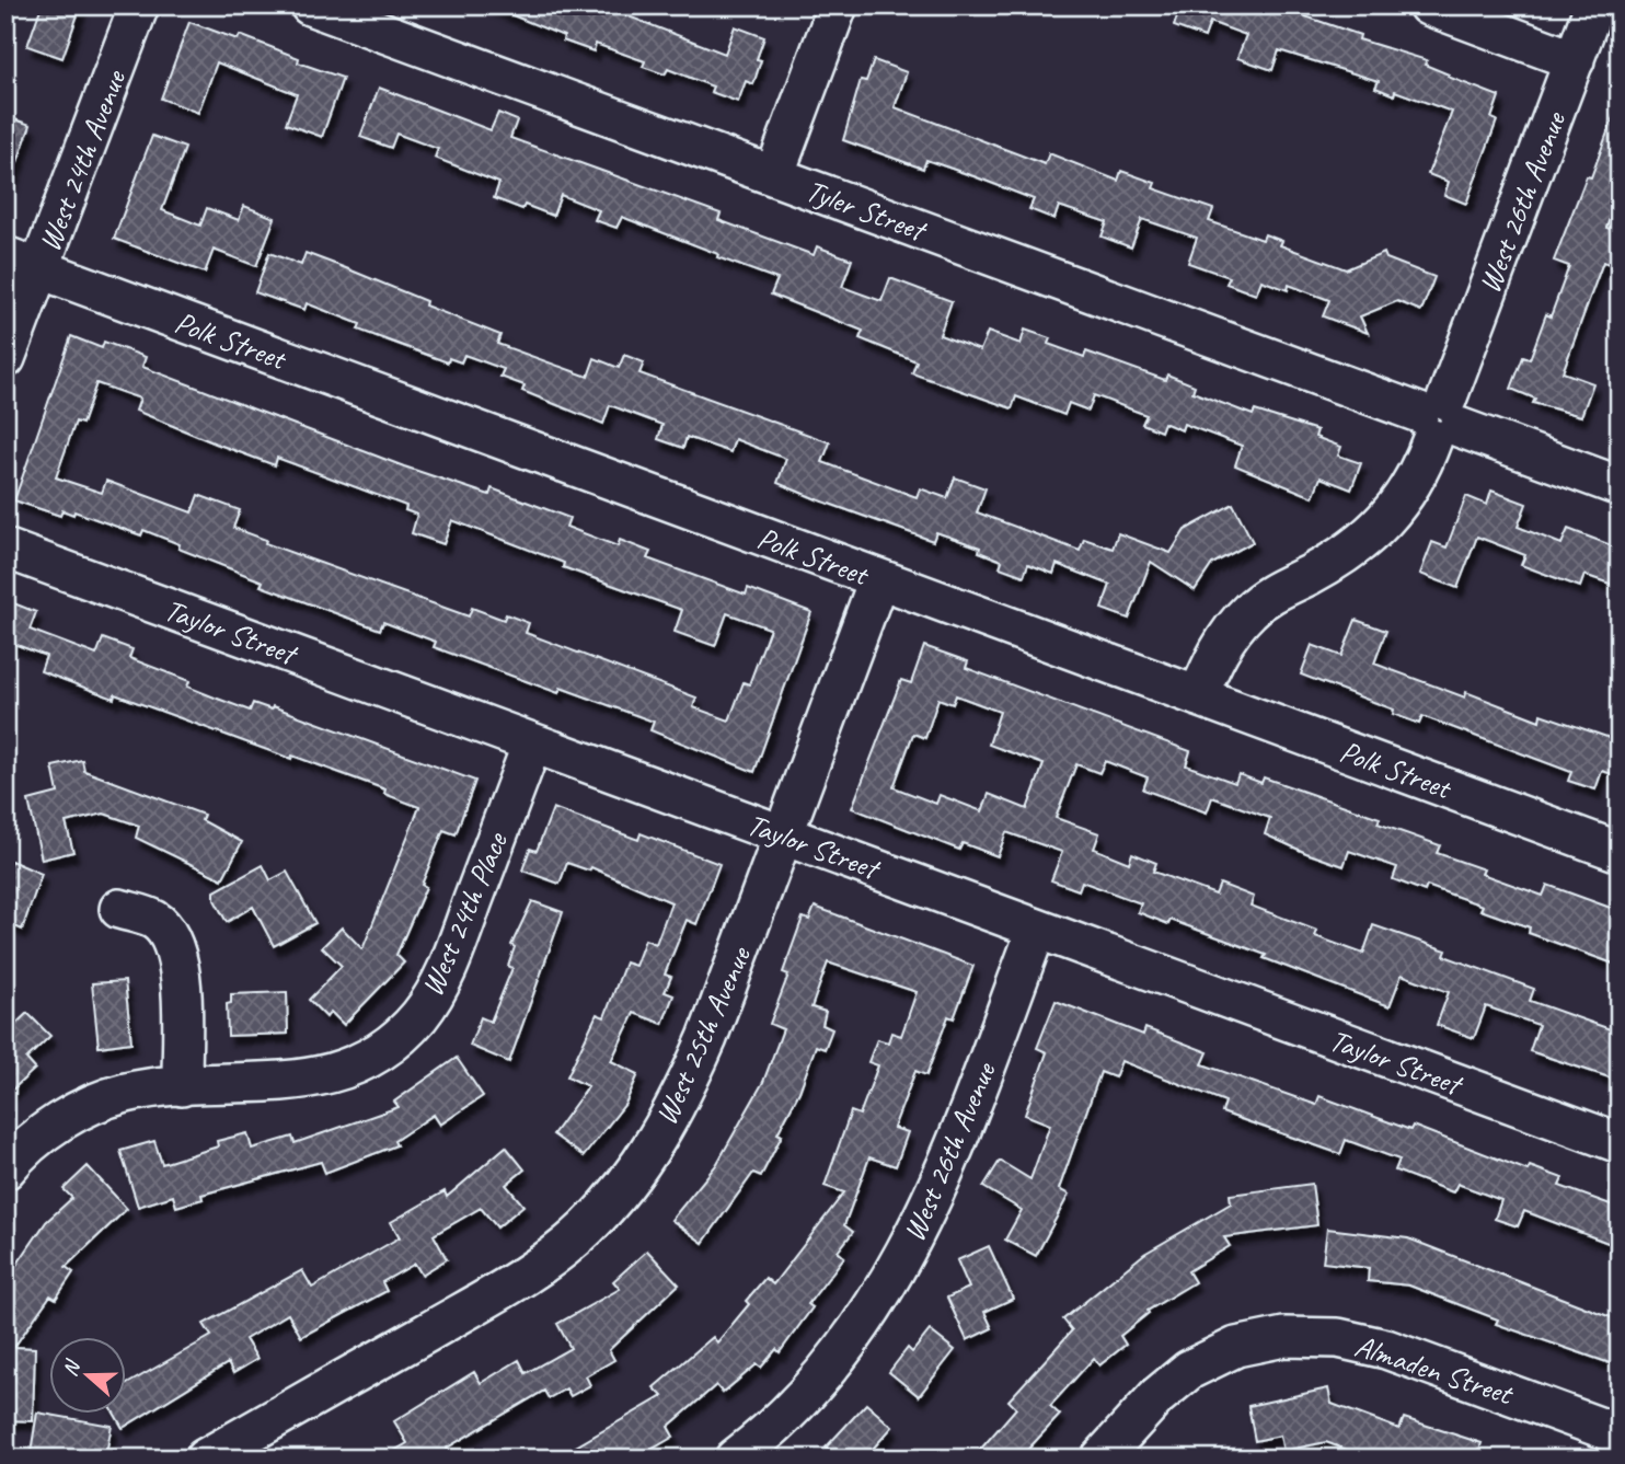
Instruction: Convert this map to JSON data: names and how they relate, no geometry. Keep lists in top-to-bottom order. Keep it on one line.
{"streets":{"street":["West 24th Avenue","West 26th Avenue","Tyler Street","Polk Street","Taylor Street","West 24th Place","West 25th Avenue","Almaden Street"]},"crossings":[["West 24th Avenue","Polk Street"],["West 26th Avenue","Tyler Street"],["West 26th Avenue","Polk Street"],["West 26th Avenue","Taylor Street"],["Polk Street","West 25th Avenue"],["Taylor Street","West 24th Place"],["Taylor Street","West 25th Avenue"]],"north":"left"}
